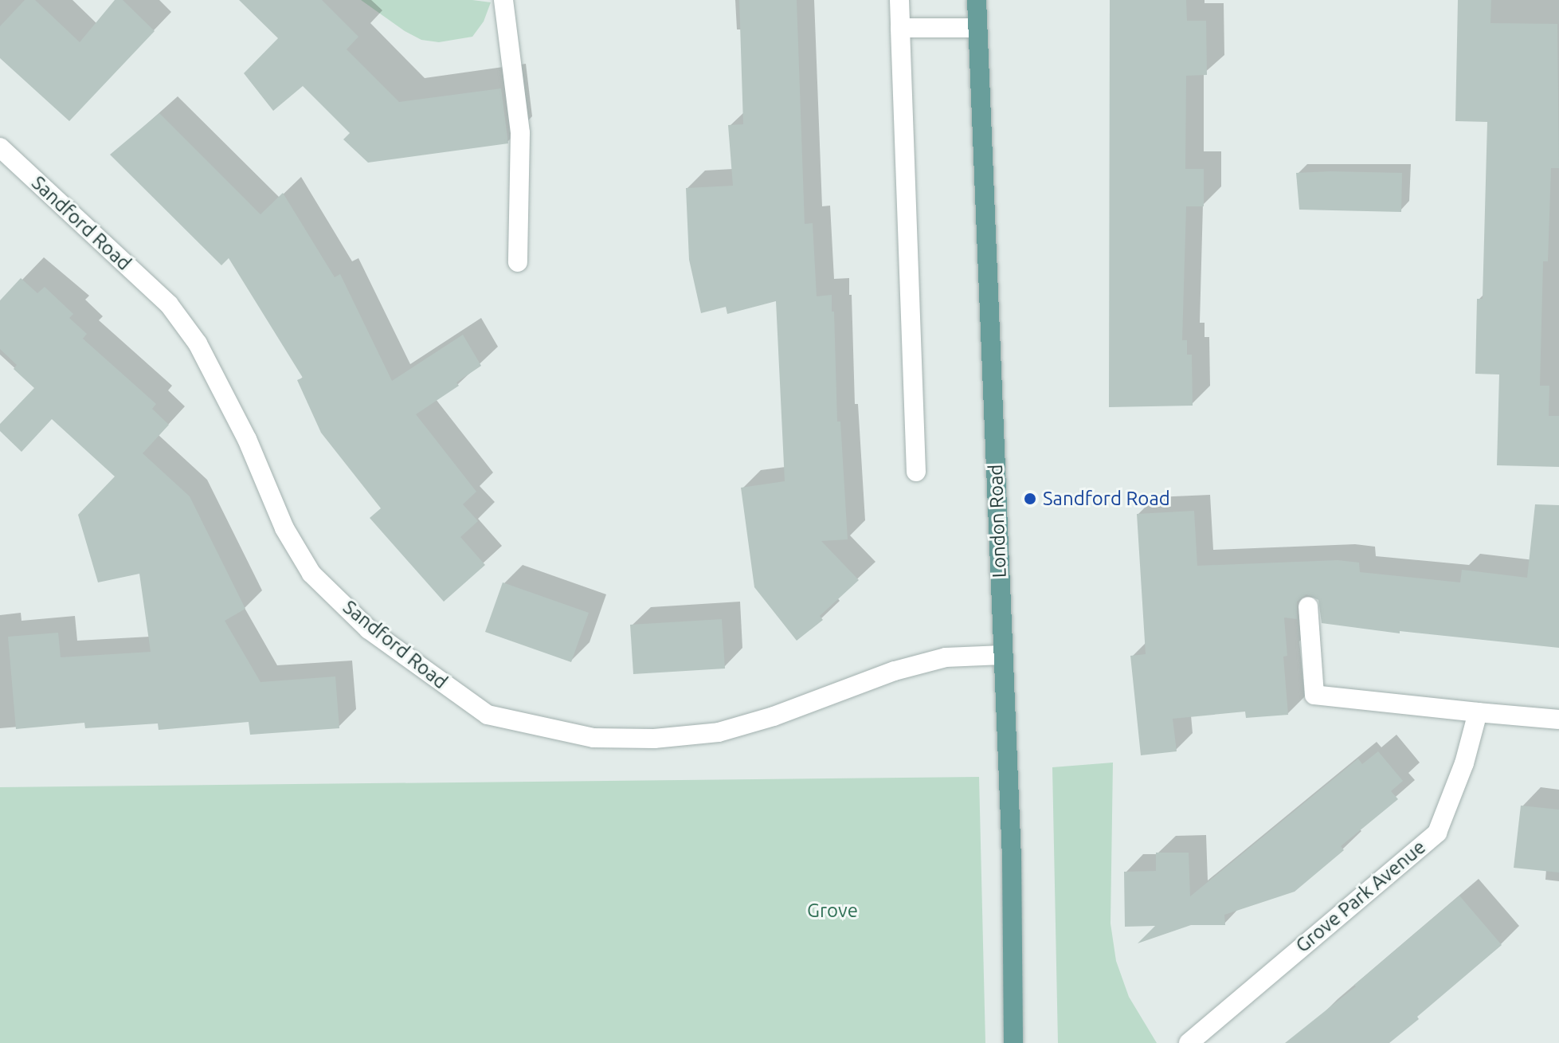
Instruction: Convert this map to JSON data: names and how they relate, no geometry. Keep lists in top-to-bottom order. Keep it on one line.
{"streets":{"main road":["London Road"],"street":["Sandford Road","Grove Park Avenue"]},"crossings":[["Sandford Road","London Road"]],"parks":["Grove"],"places":["Sandford Road"]}
